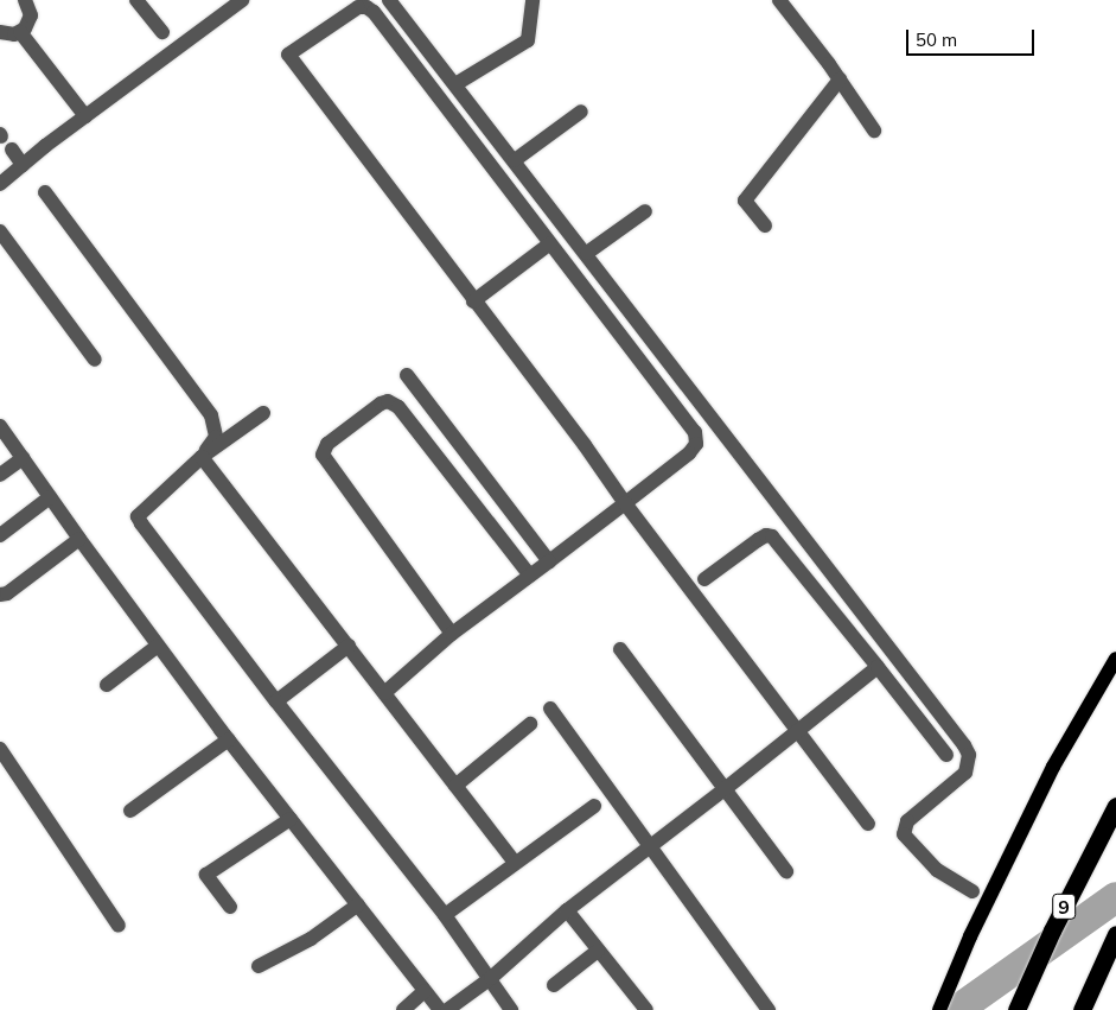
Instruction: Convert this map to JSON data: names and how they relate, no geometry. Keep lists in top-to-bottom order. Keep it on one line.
{"streets":{"highway":["9"]},"scale_bar":"50 m"}
